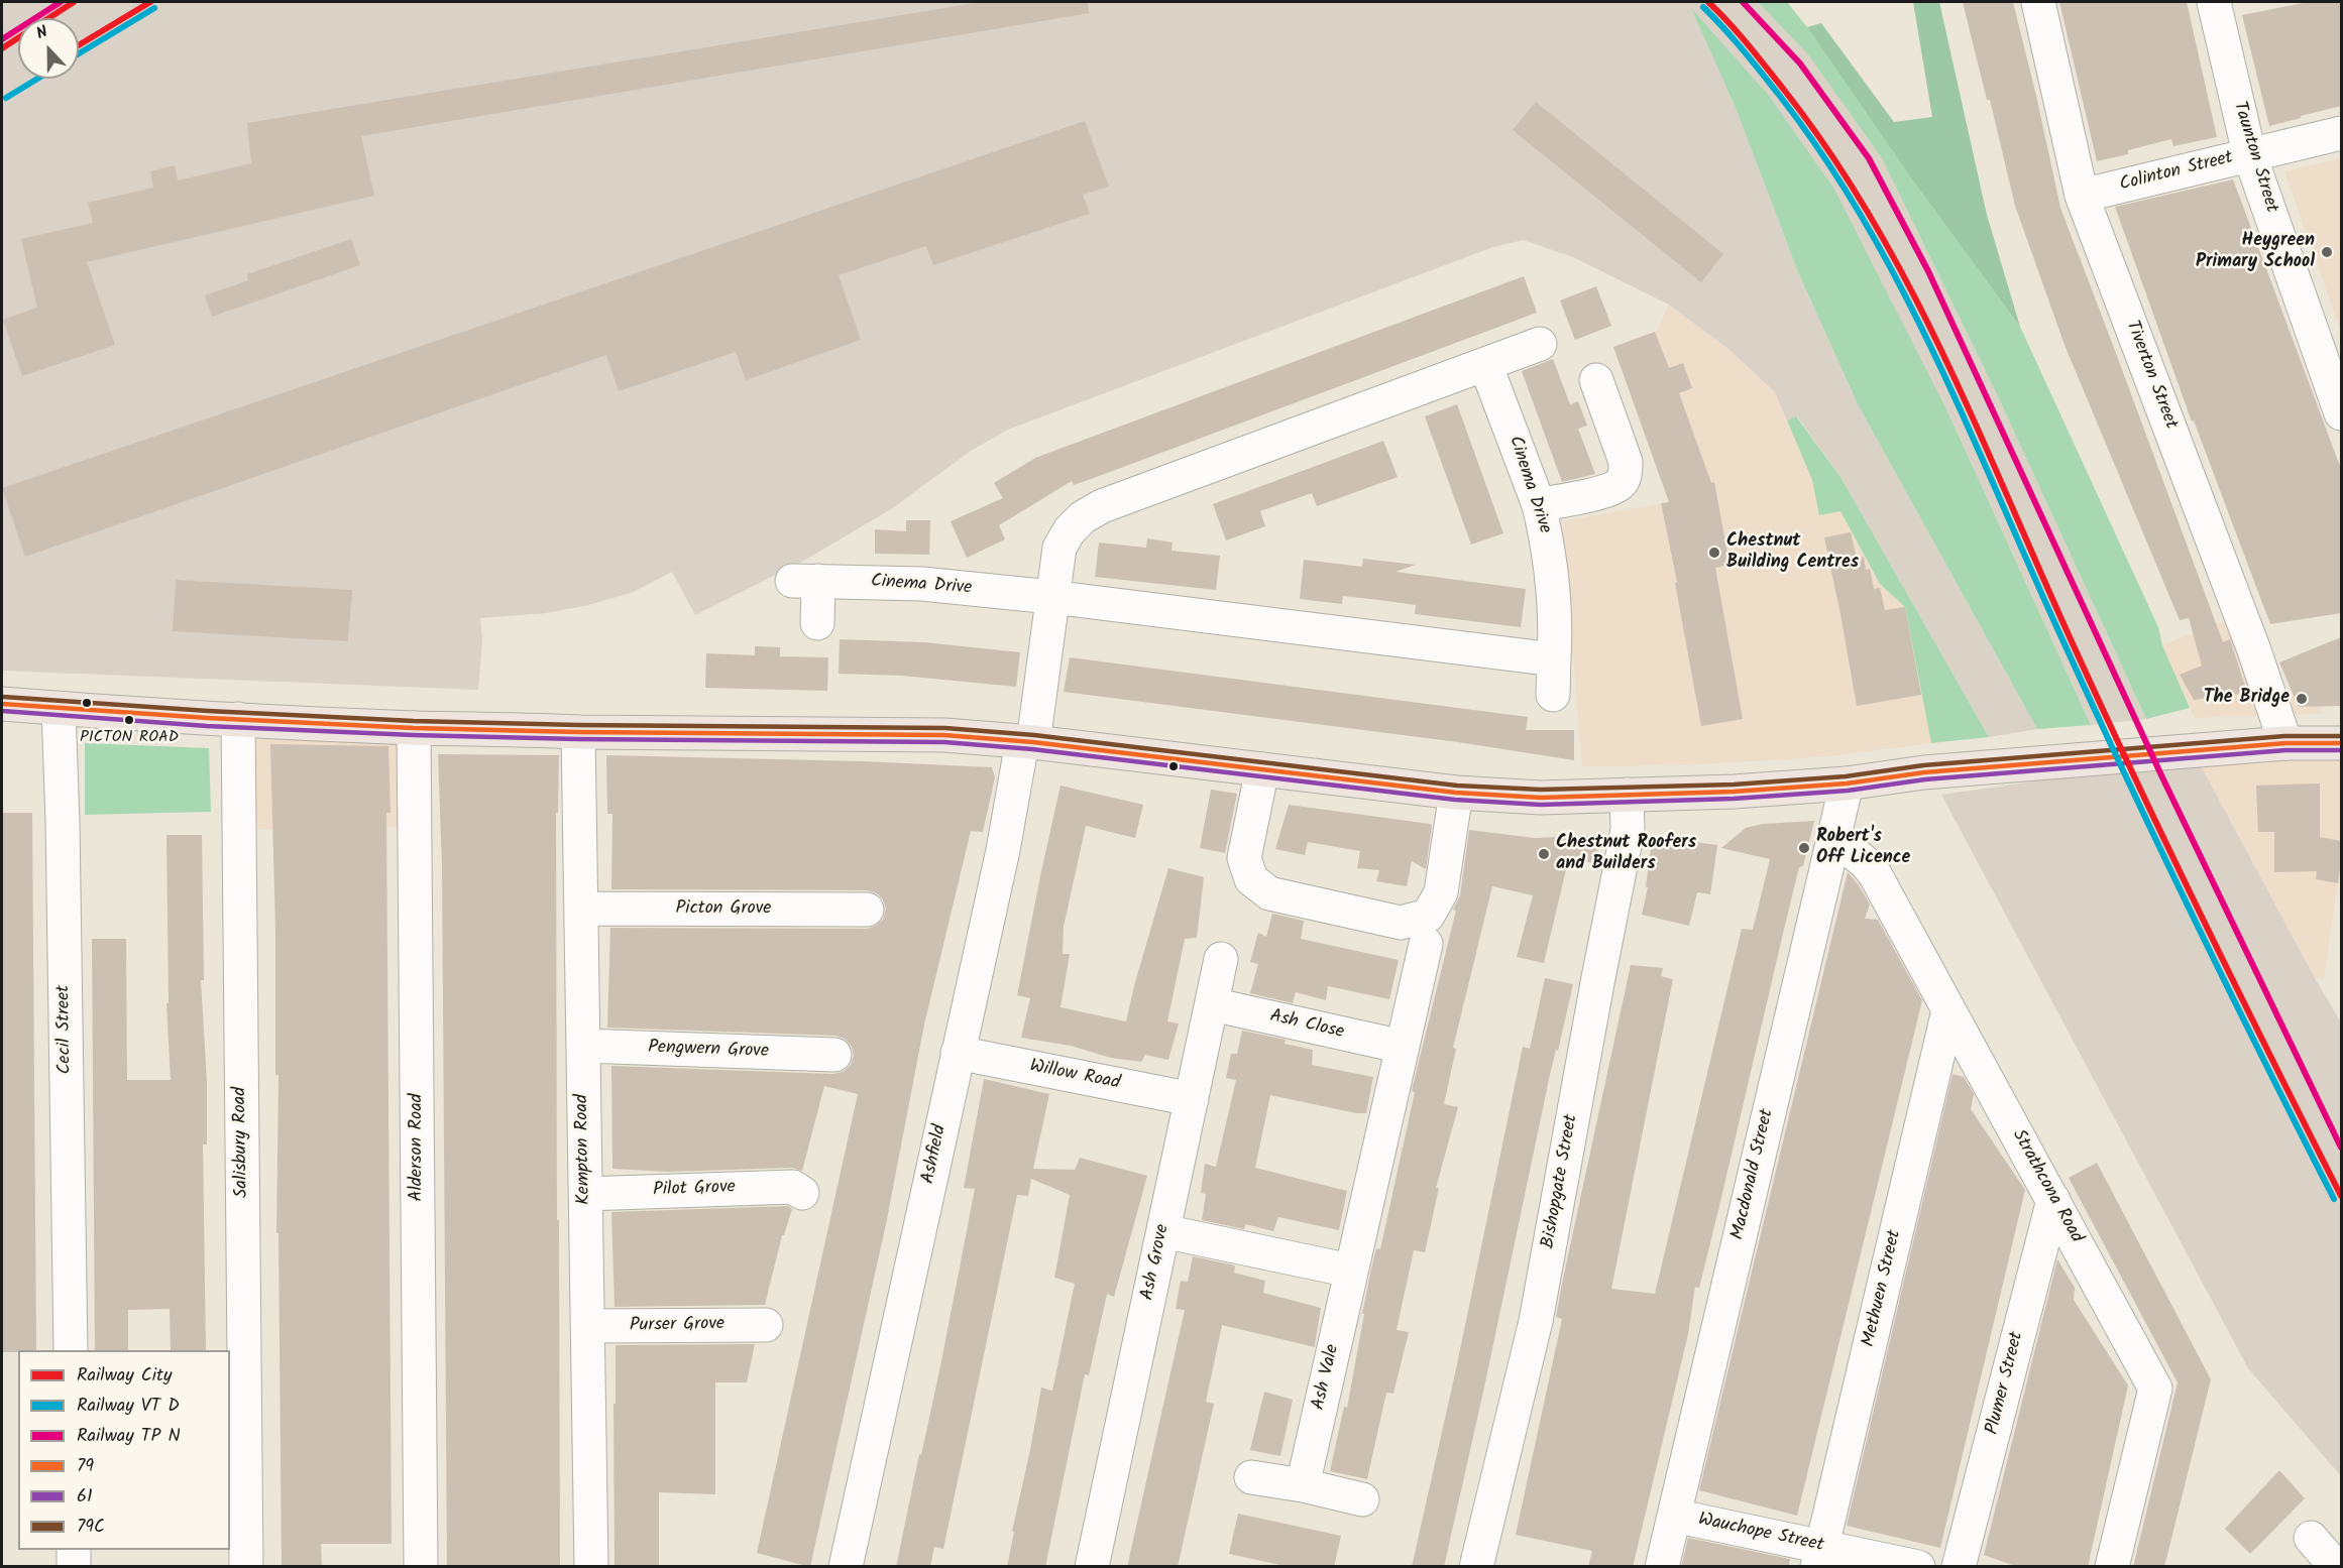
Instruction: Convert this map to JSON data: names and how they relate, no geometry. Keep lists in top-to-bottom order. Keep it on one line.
{"streets":{"street":["Taunton Street","Colinton Street","Tiverton Street","Cinema Drive","Picton Grove","Ash Close","Cecil Street","Pengwern Grove","Willow Road","Salisbury Road","Alderson Road","Kempton Road","Ashfield","Macdonald Street","Bishopgate Street","Strathcona Road","Pilot Grove","Ash Grove","Methuen Street","Purser Grove","Ash Vale","Plumer Street","Wauchope Street"]},"crossings":[["Taunton Street","Colinton Street"],["Colinton Street","Tiverton Street"],["Picton Grove","Kempton Road"],["Ash Close","Ash Grove"],["Ash Close","Ash Vale"],["Pengwern Grove","Kempton Road"],["Willow Road","Ashfield"],["Willow Road","Ash Grove"],["Kempton Road","Pilot Grove"],["Kempton Road","Purser Grove"],["Macdonald Street","Strathcona Road"],["Macdonald Street","Wauchope Street"],["Strathcona Road","Methuen Street"],["Strathcona Road","Plumer Street"],["Methuen Street","Wauchope Street"]],"places":["Heygreen Primary School","Chestnut Building Centres","The Bridge","PICTON ROAD","Robert's Off Licence","Chestnut Roofers and Builders"],"lines":["rail line City","transit line 79C","transit line 79","transit line 61"],"legend":["Railway City","Railway VT D","Railway TP N","79","61","79C"],"north":"top"}
